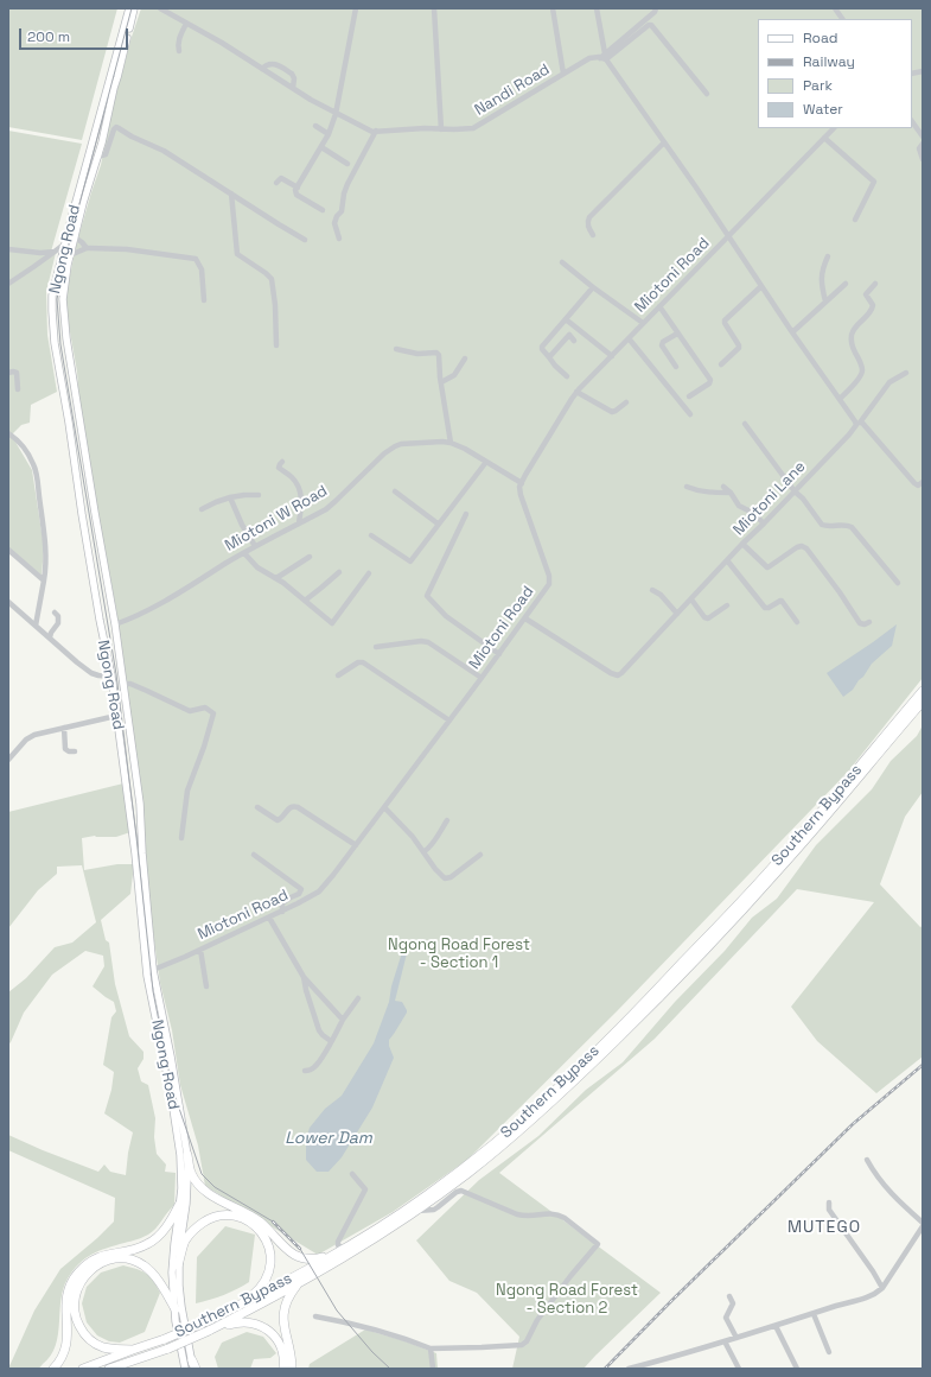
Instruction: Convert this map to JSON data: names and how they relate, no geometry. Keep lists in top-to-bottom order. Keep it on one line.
{"streets":{"highway":["Southern Bypass"],"main road":["Ngong Road"],"street":["Nandi Road","Miotoni Road","Miotoni Lane","Miotoni W Road"]},"crossings":[["Ngong Road","Miotoni Road"],["Ngong Road","Miotoni W Road"],["Miotoni Road","Miotoni Lane"],["Miotoni Road","Miotoni W Road"]],"districts":["MUTEGO"],"water":["Lower Dam"],"parks":["Ngong Road Forest - Section 1","Ngong Road Forest - Section 2"],"legend":["Road","Railway","Park","Water"],"scale_bar":"200 m"}
